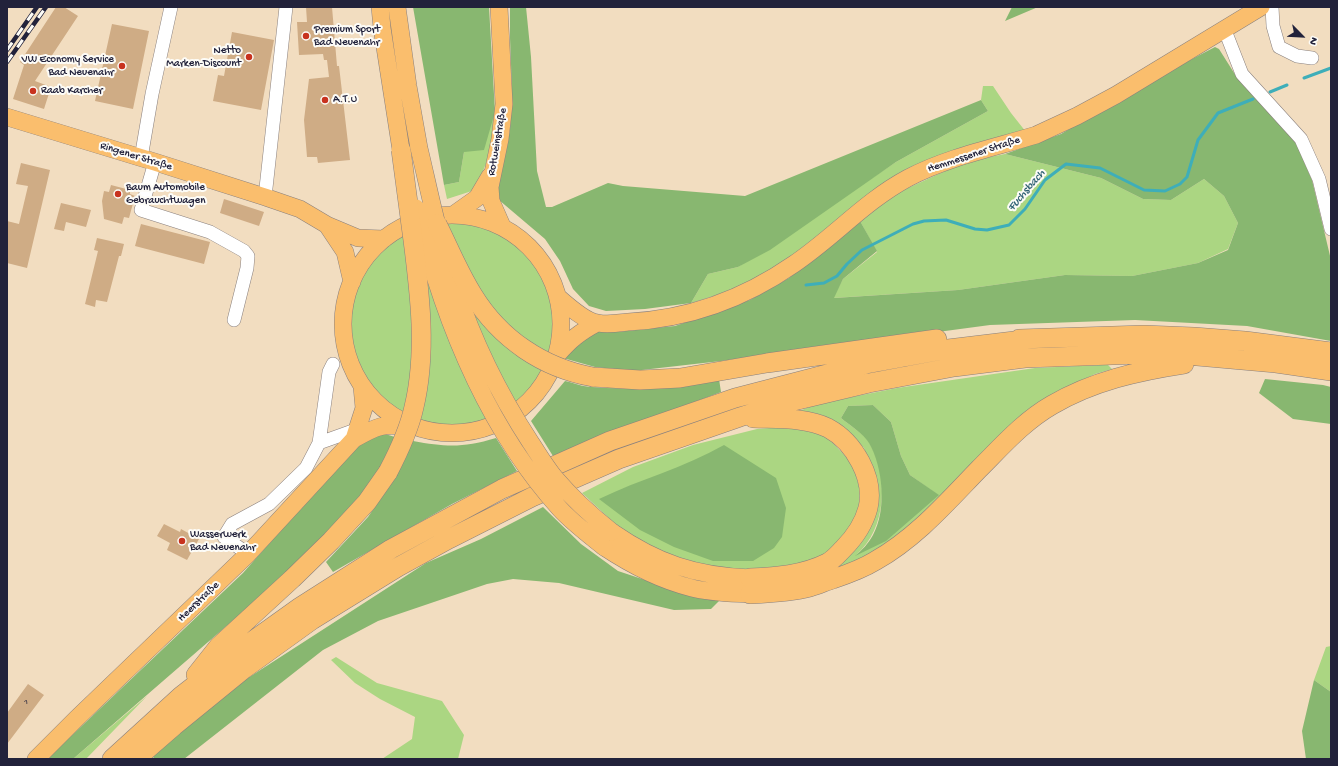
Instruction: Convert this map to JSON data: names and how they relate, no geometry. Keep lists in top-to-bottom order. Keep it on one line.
{"streets":{"main road":["Rotweinstraße","Hemmessener Straße","Ringener Straße","Heerstraße"]},"water":["Fuchsbach"],"places":["Premium Sport Bad Neuenahr","Netto Marken-Discount","VW Economy Service Bad Neuenahr","Raab Karcher","A.T.U","Baum Automobile Gebrauchtwagen","Wasserwerk Bad Neuenahr"],"house_numbers":["1"],"north":"bottom right"}
